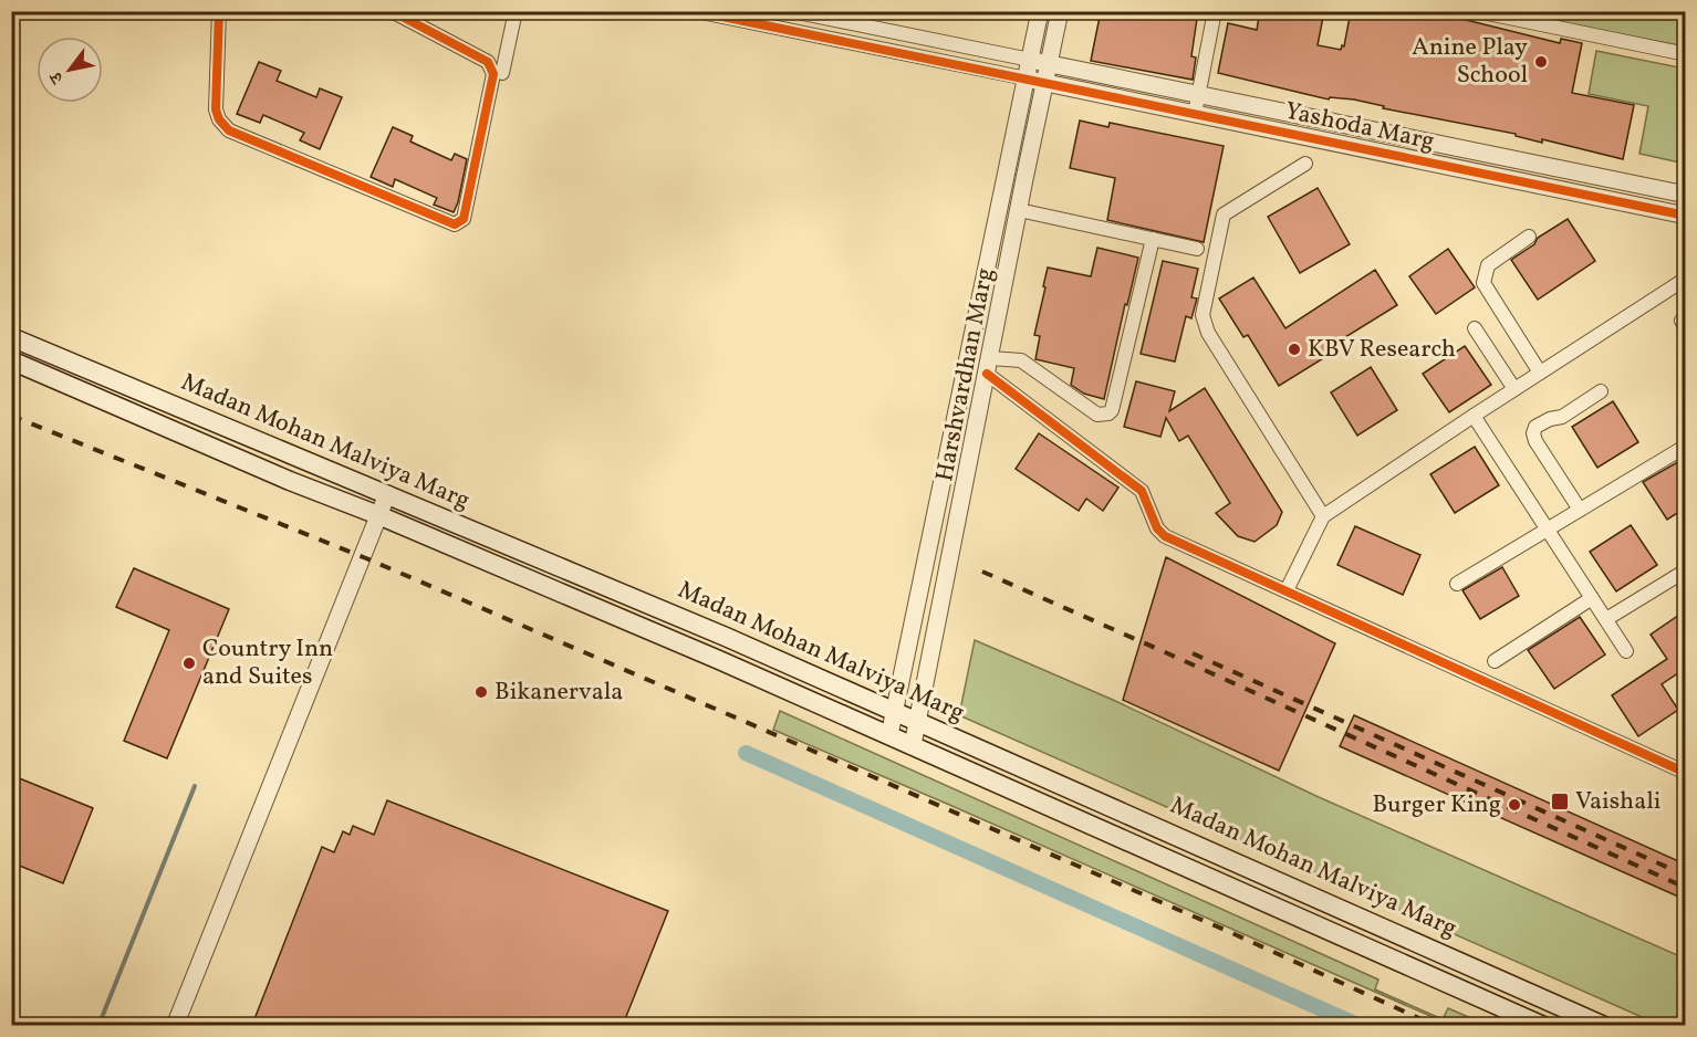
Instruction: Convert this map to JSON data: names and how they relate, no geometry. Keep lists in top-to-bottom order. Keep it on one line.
{"streets":{"main road":["Madan Mohan Malviya Marg"],"street":["Yashoda Marg","Harshvardhan Marg"]},"crossings":[["Yashoda Marg","Harshvardhan Marg"],["Harshvardhan Marg","Madan Mohan Malviya Marg"]],"places":{"other":["Anine Play School","KBV Research","Country Inn and Suites","Bikanervala","Burger King"],"transit":["Vaishali"]},"north":"bottom left"}
